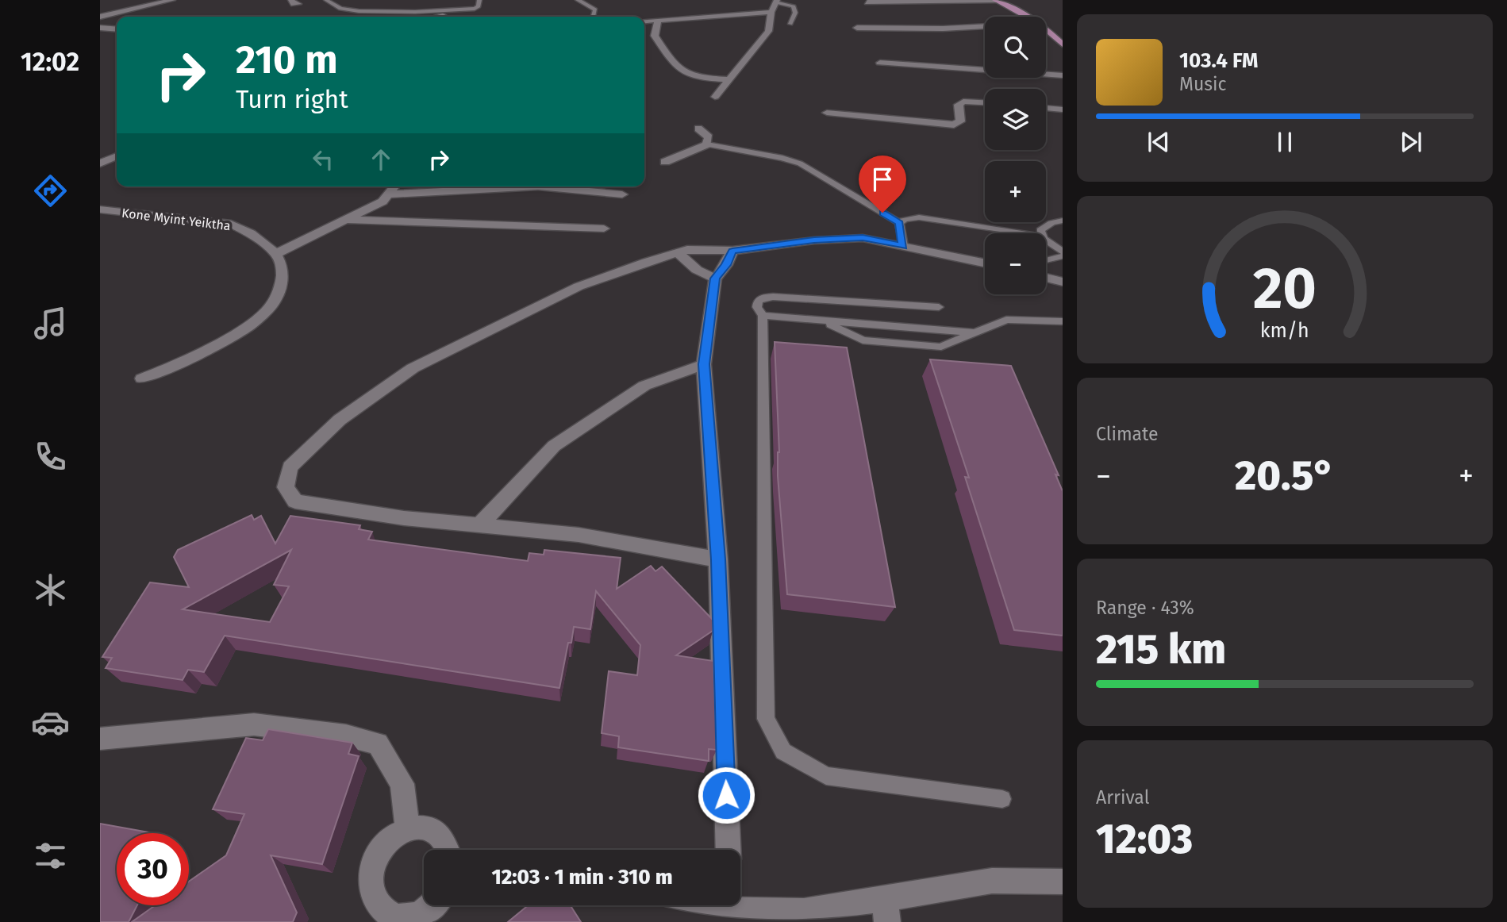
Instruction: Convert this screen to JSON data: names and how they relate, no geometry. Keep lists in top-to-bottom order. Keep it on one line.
{"streets":{"street":["Kone Myint Yeiktha"]},"page":{"tabs":"12:02","map_buttons":["+","−"],"turn":["210 m","Turn right"],"song":["103.4 FM","Music"],"tile":["Climate",["Range · 43%","215 km"],["Arrival","12:03"]],"heat":["−","20.5°","+"],"limit":"30","trip":"12:03 · 1 min · 310 m","gauge":["20","km/h"]}}
